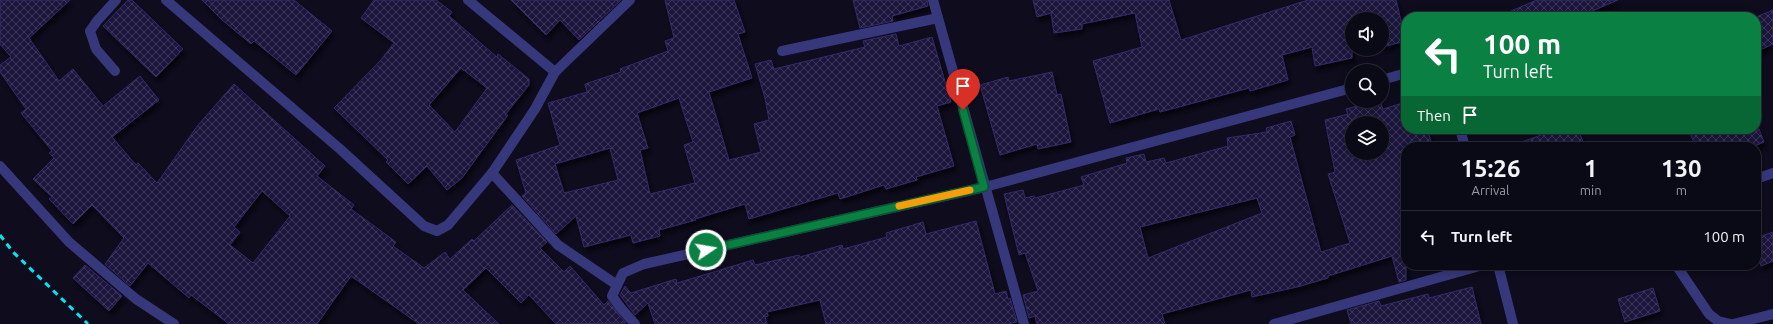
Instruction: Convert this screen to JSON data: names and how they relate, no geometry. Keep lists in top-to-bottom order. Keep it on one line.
{"page":{"turn":["100 m","Turn left"],"then":"Then","eta":["15:26","Arrival","1","min","130","m"],"list":[{"name":"Turn left","value":"100 m"}]}}
